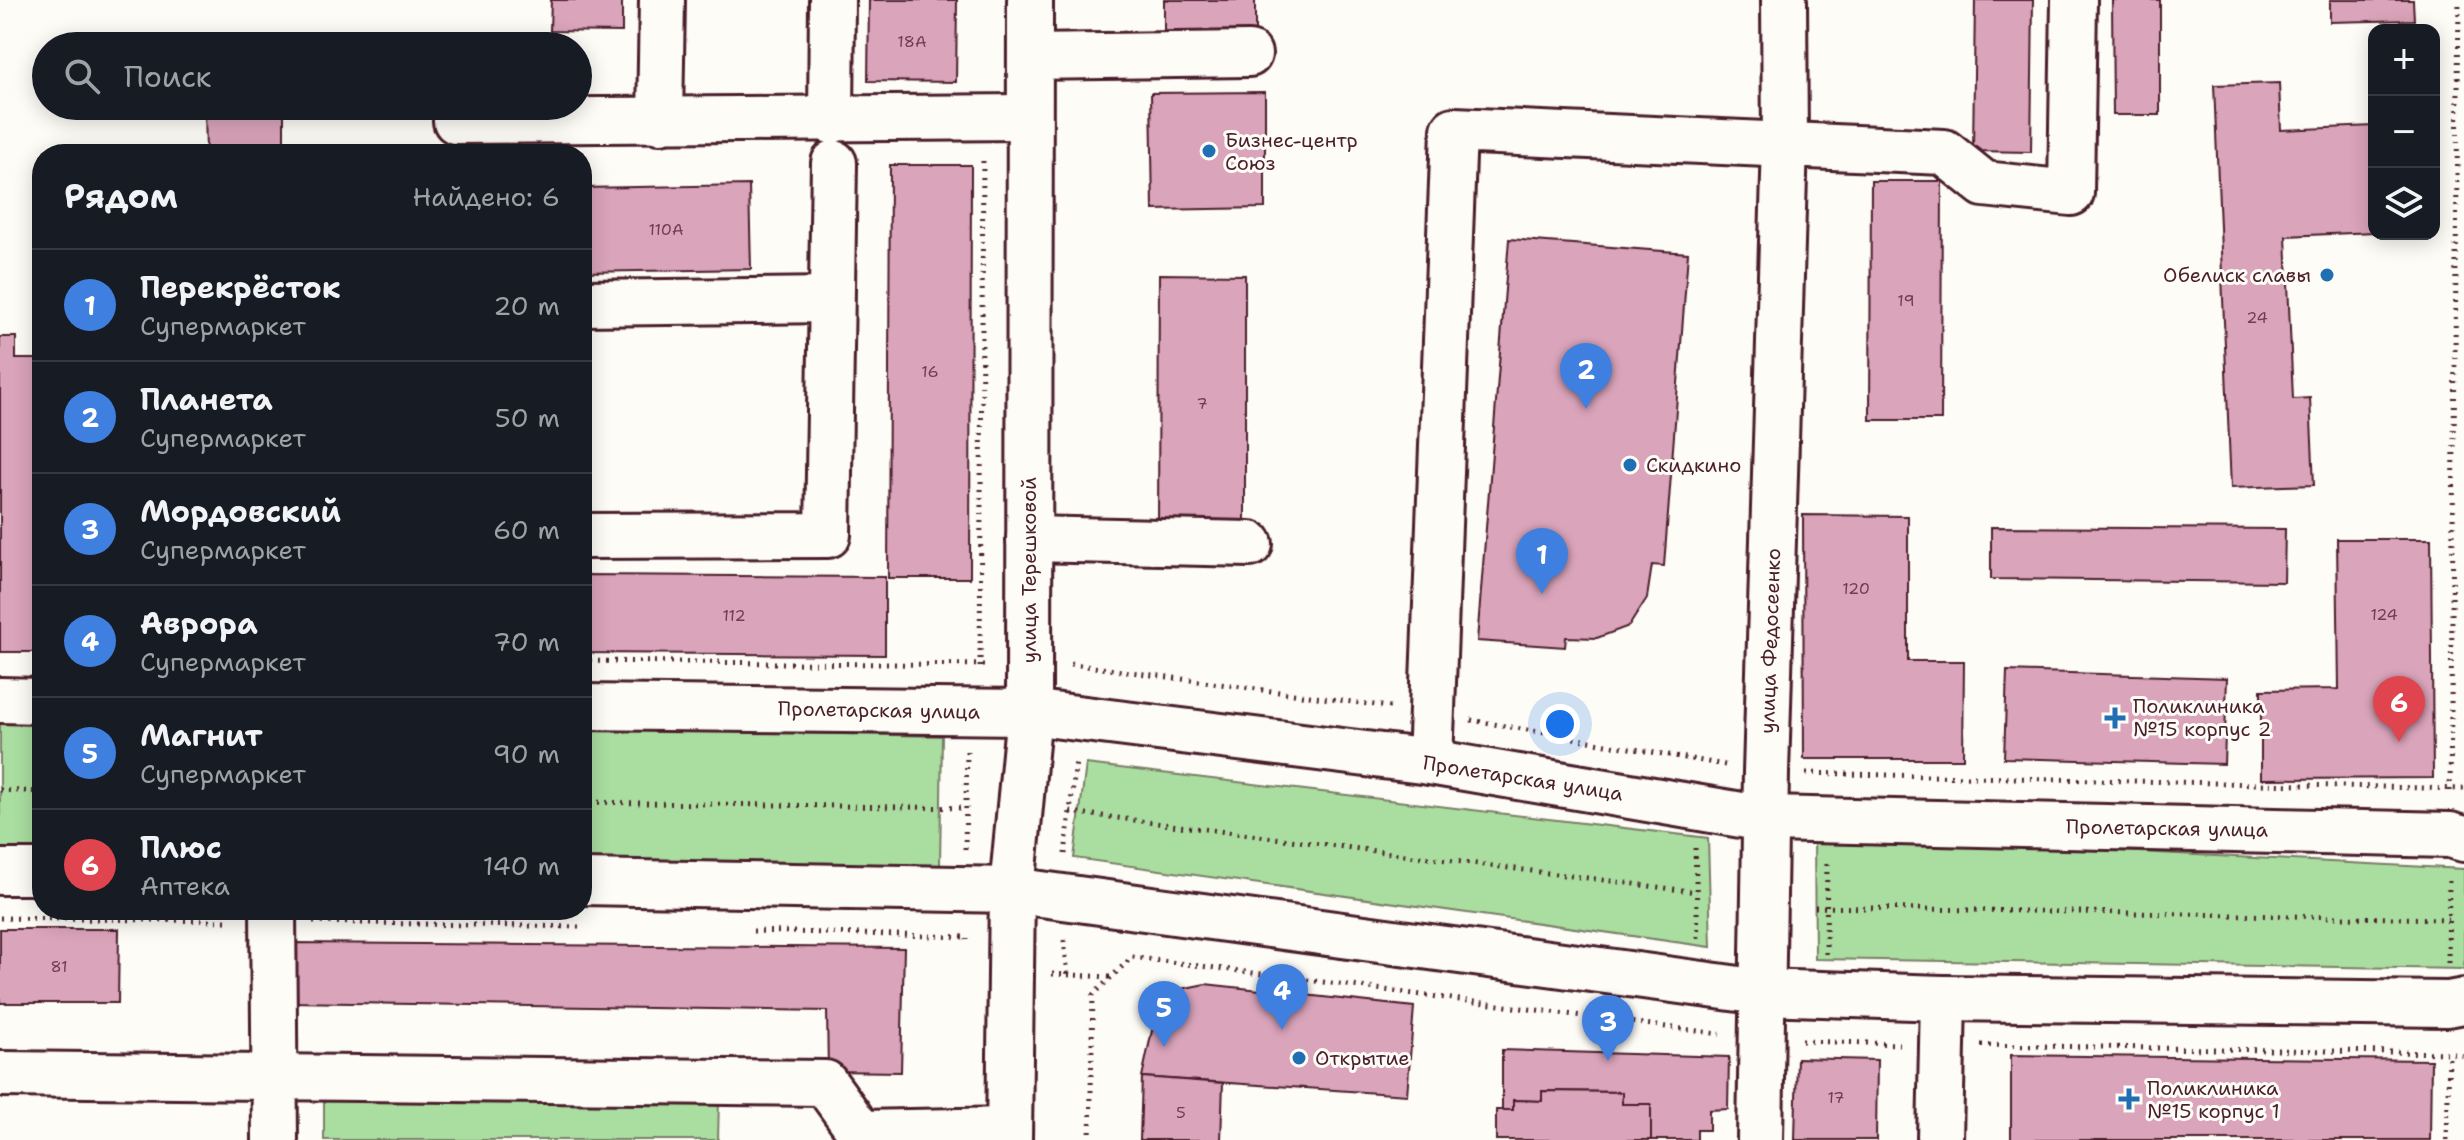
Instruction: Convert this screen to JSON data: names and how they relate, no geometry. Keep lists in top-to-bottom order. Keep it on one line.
{"streets":{"street":["улица Терешковой","улица Федосеенко","Пролетарская улица"]},"crossings":[["улица Терешковой","Пролетарская улица"],["улица Федосеенко","Пролетарская улица"]],"places":{"other":["Бизнес-центр Союз","Обелиск славы","Скидкино","Открытие"],"health":["Поликлиника №15 корпус 2","Поликлиника №15 корпус 1"]},"house_numbers":["18А","110А","19","24","16","7","120","124","112","81","17","5"],"page":{"map_buttons":["+","−"],"search":"Поиск","heading":["Рядом","Найдено: 6"],"list":[{"mark":"1","name":"Перекрёсток","note":"Супермаркет","value":"20 m"},{"mark":"2","name":"Планета","note":"Супермаркет","value":"50 m"},{"mark":"3","name":"Мордовский","note":"Супермаркет","value":"60 m"},{"mark":"4","name":"Аврора","note":"Супермаркет","value":"70 m"},{"mark":"5","name":"Магнит","note":"Супермаркет","value":"90 m"},{"mark":"6","name":"Плюс","note":"Аптека","value":"140 m"}],"pins":["2","1","6","4","5","3"]}}
